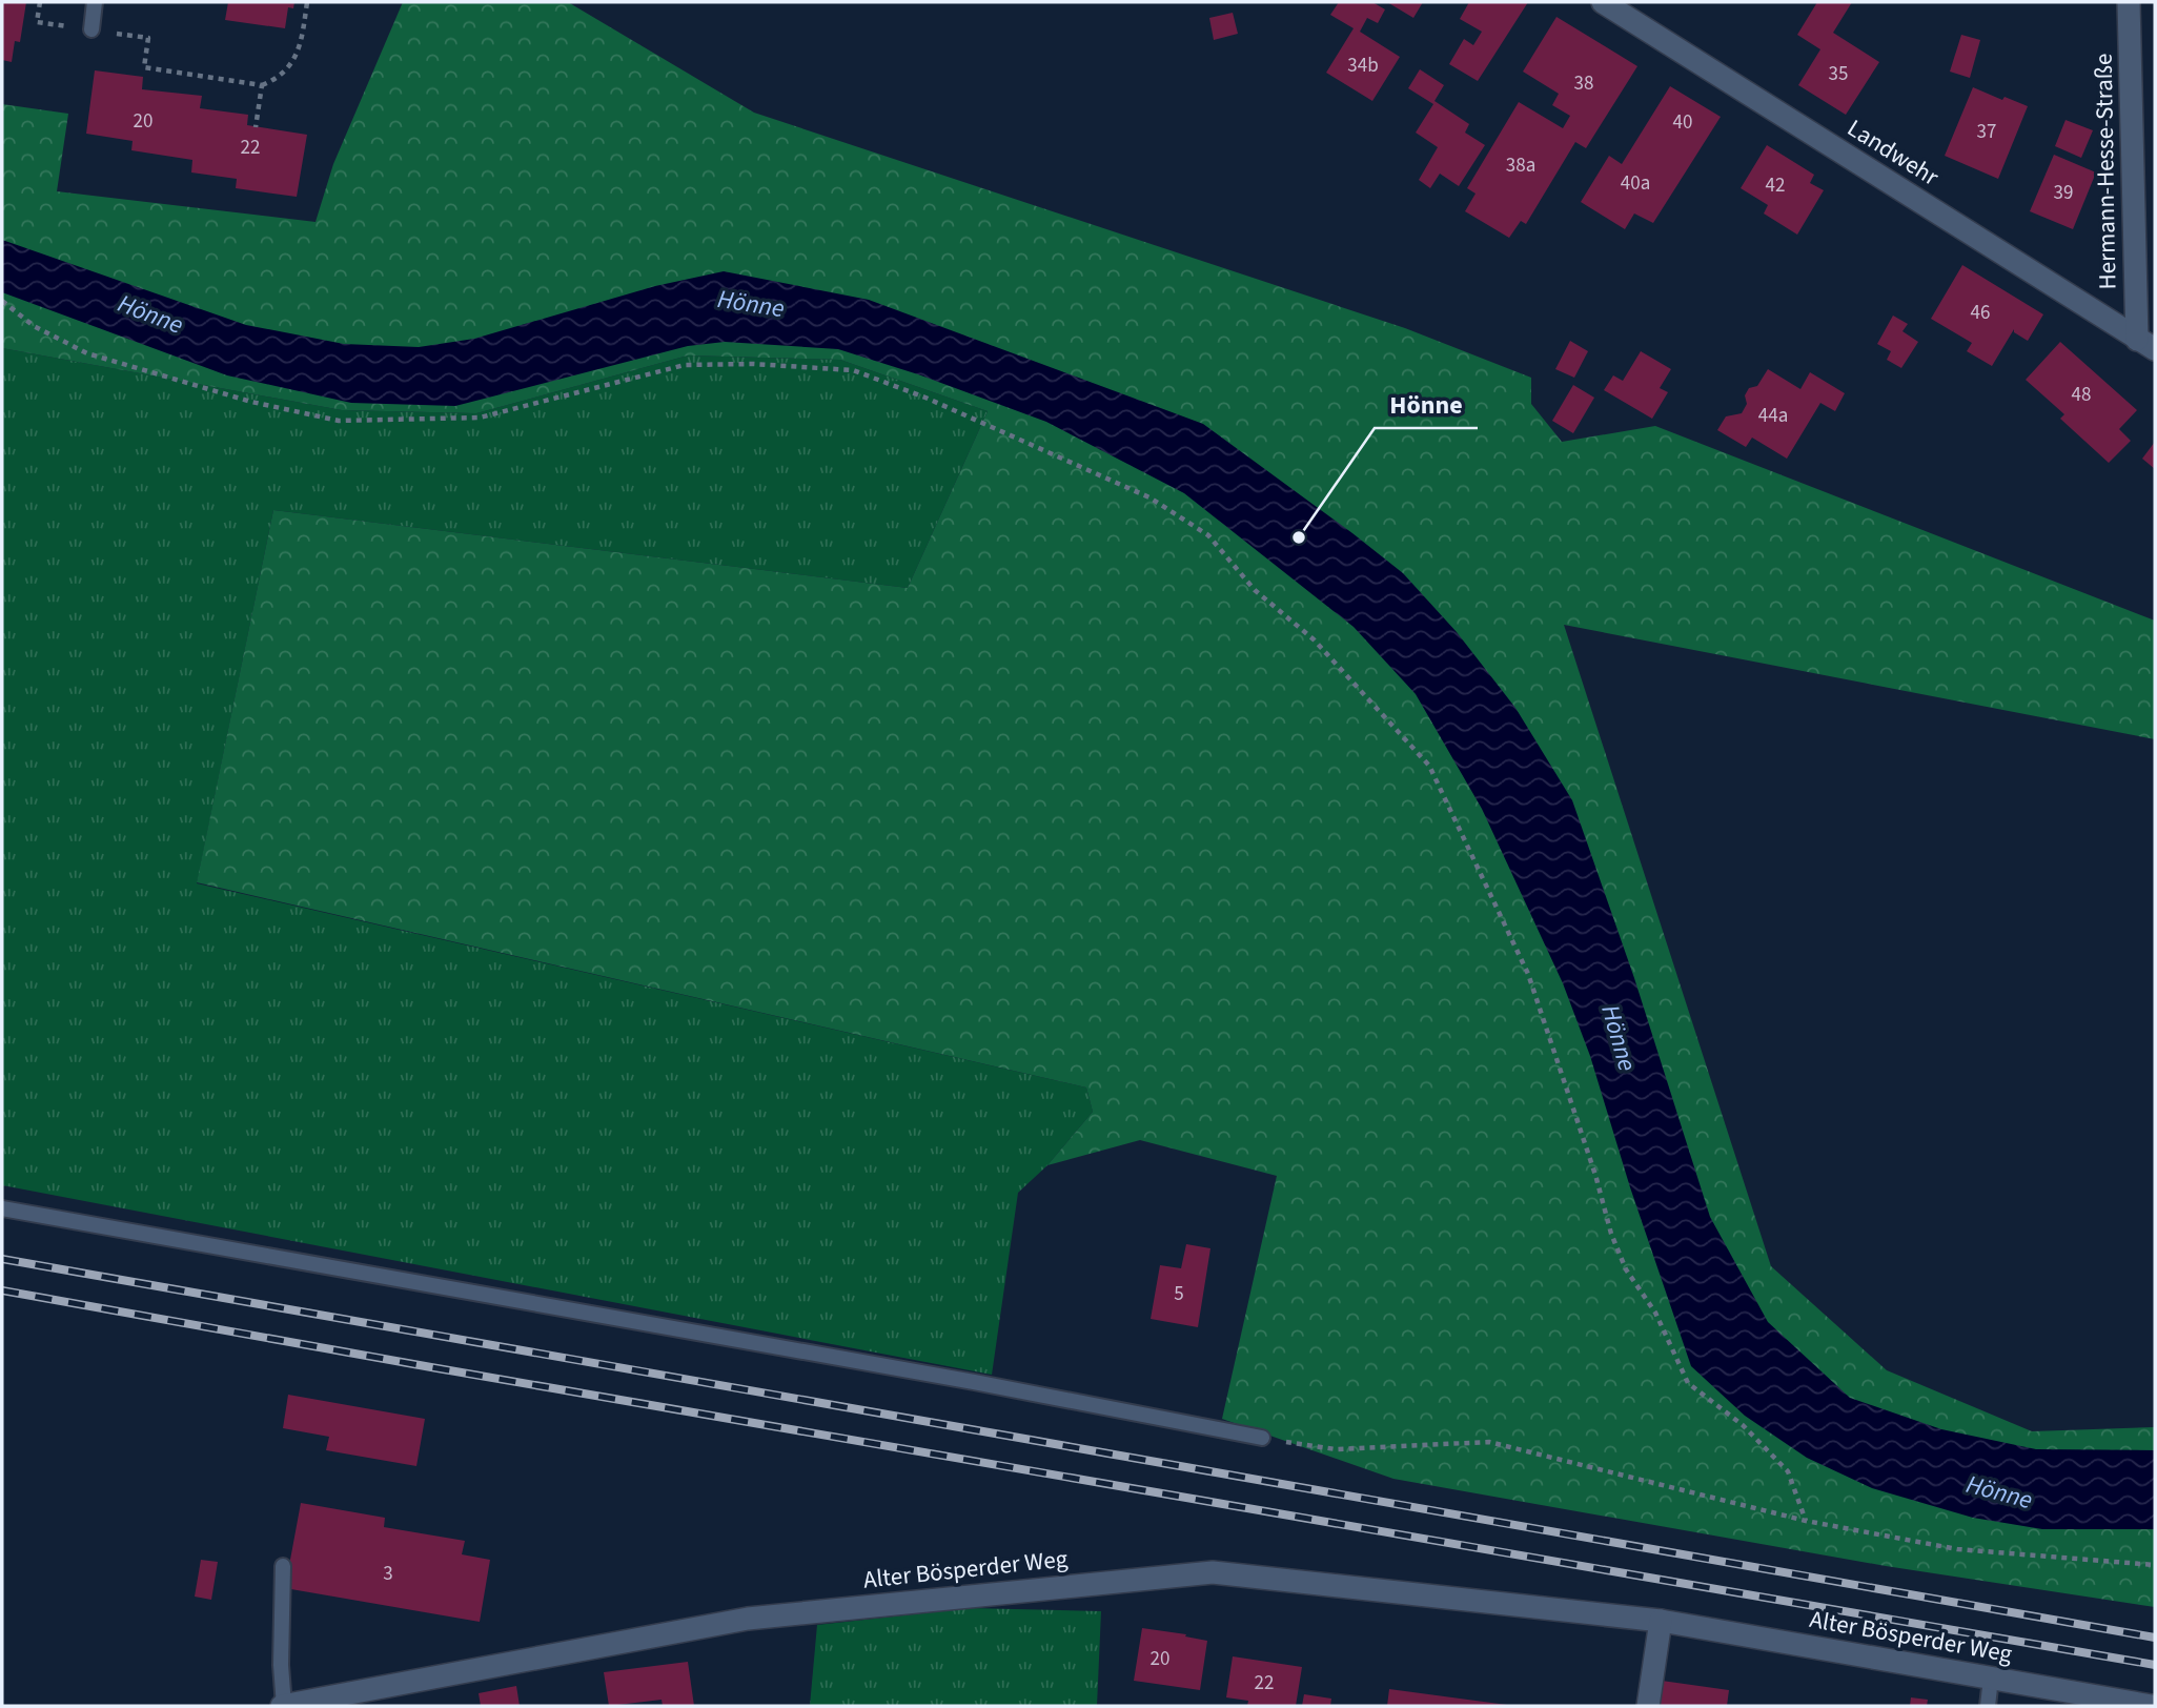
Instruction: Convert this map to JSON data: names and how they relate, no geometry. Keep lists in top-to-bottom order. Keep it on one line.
{"streets":{"street":["Landwehr","Hermann-Hesse-Straße","Alter Bösperder Weg"]},"crossings":[["Landwehr","Hermann-Hesse-Straße"]],"water":["Hönne"],"places":["Hönne"],"house_numbers":["34b","35","38","20","40","37","22","38a","40a","42","39","46","48","44a","5","3","20","22"]}
